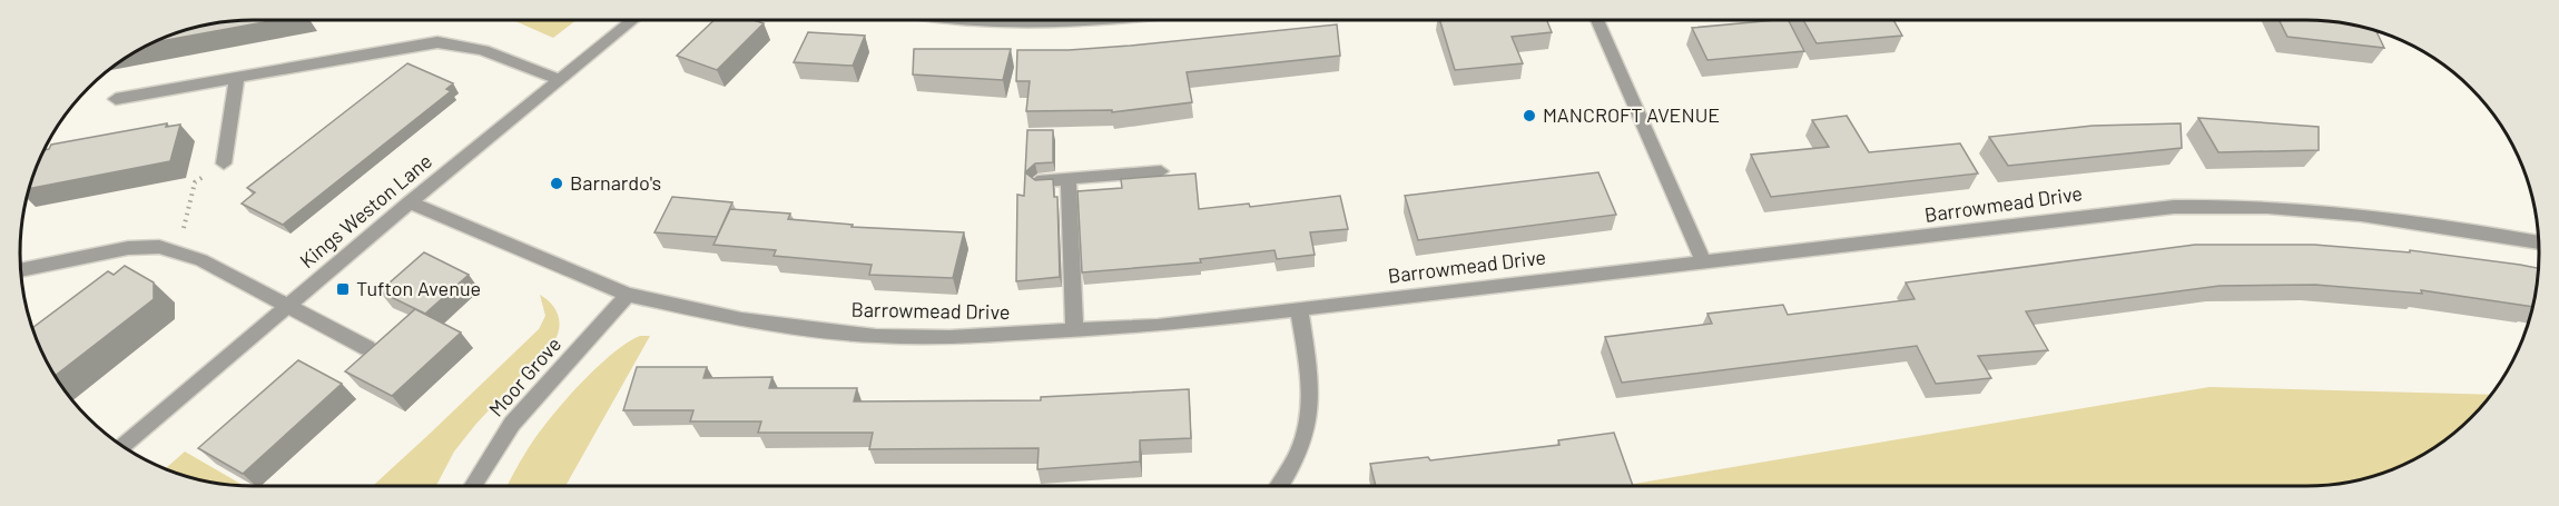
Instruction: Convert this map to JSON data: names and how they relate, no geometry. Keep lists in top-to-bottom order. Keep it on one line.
{"streets":{"street":["Barrowmead Drive","Kings Weston Lane","Moor Grove"]},"crossings":[["Barrowmead Drive","Kings Weston Lane"],["Barrowmead Drive","Moor Grove"]],"places":{"other":["MANCROFT AVENUE","Barnardo's"],"transit":["Tufton Avenue"]}}
